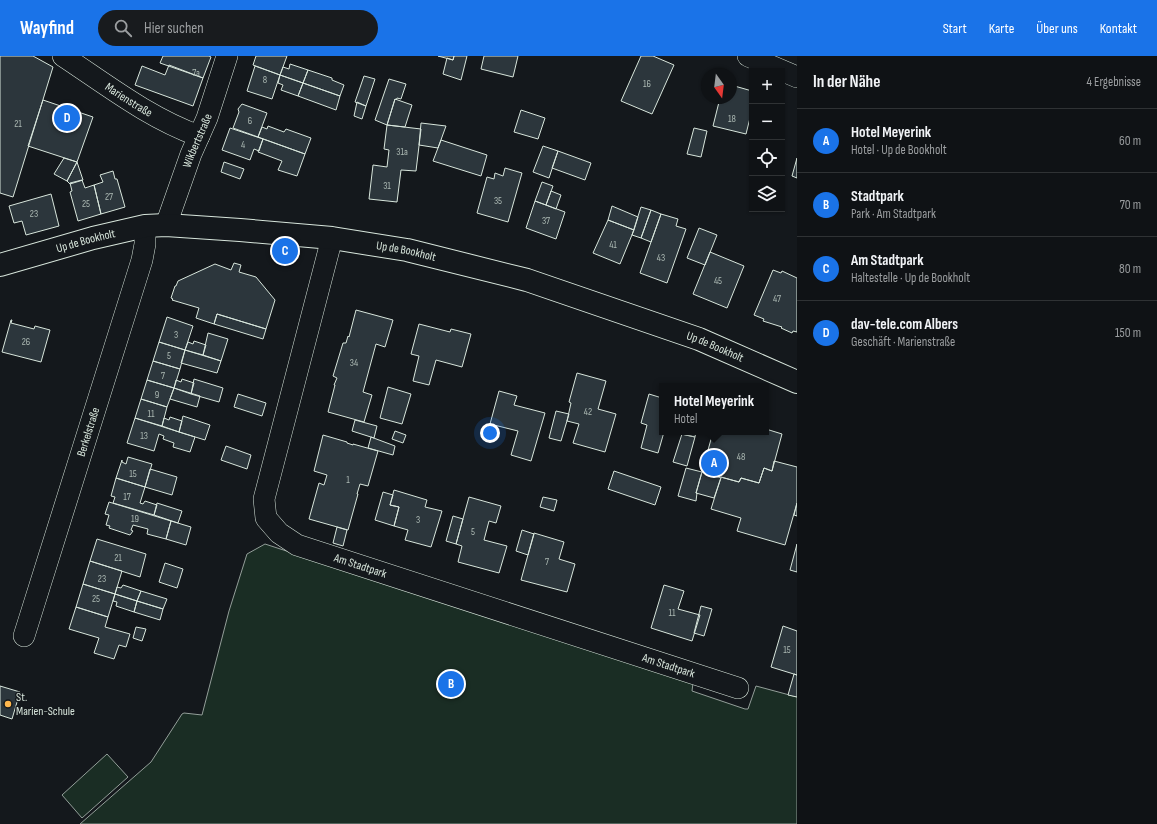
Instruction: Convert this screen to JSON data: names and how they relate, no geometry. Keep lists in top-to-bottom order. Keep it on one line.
{"streets":{"street":["Marienstraße","Wikbertstraße","Up de Bookholt","Berkelstraße","Am Stadtpark"]},"crossings":[["Marienstraße","Wikbertstraße"],["Wikbertstraße","Up de Bookholt"],["Wikbertstraße","Berkelstraße"],["Up de Bookholt","Berkelstraße"],["Up de Bookholt","Am Stadtpark"]],"places":["St. Marien-Schule"],"house_numbers":["7a","8","16","18","6","21","4","31a","31","27","35","25","23","37","41","43","45","47","3","26","5","34","7","9","42","11","13","48","15","1","17","19","3","5","21","7","23","25","11","15"],"north":"bottom","page":{"header":"Wayfind","search":"Hier suchen","nav":["Start","Karte","Über uns","Kontakt"],"heading":["In der Nähe","4 Ergebnisse"],"map_buttons":["+","−"],"pins":["D","C","A","B"],"list":[{"mark":"A","name":"Hotel Meyerink","note":"Hotel · Up de Bookholt","value":"60 m"},{"mark":"B","name":"Stadtpark","note":"Park · Am Stadtpark","value":"70 m"},{"mark":"C","name":"Am Stadtpark","note":"Haltestelle · Up de Bookholt","value":"80 m"},{"mark":"D","name":"dav-tele.com Albers","note":"Geschäft · Marienstraße","value":"150 m"}],"popup":["Hotel Meyerink","Hotel"]}}
